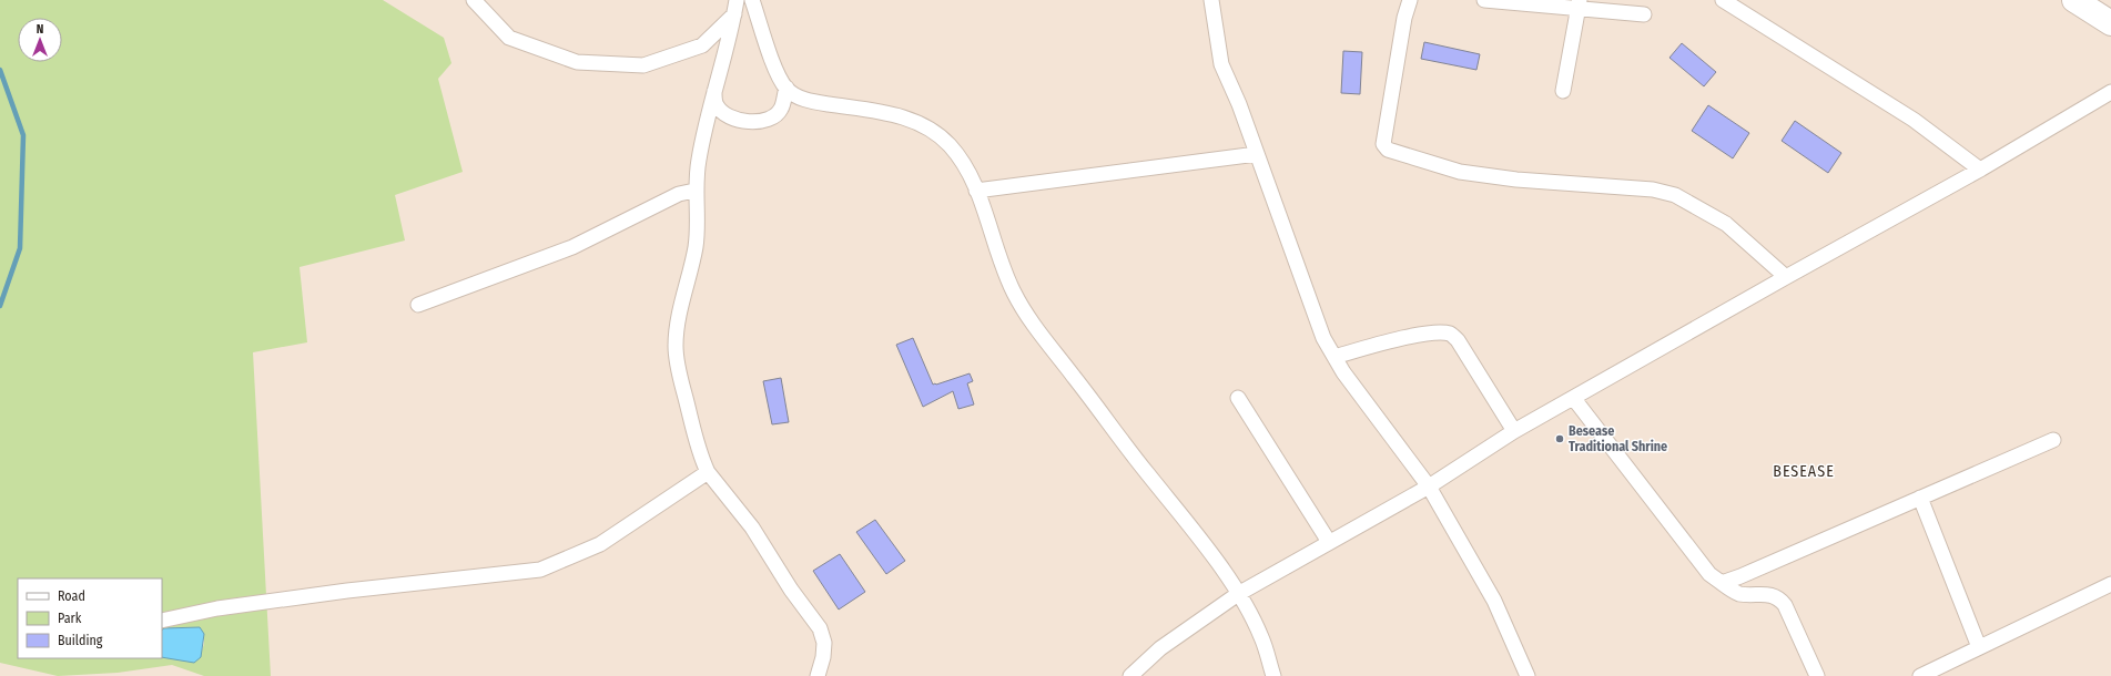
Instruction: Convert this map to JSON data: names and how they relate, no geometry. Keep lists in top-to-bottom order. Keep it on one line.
{"districts":["BESEASE"],"places":["Besease Traditional Shrine"],"legend":["Road","Park","Building"],"north":"top"}
